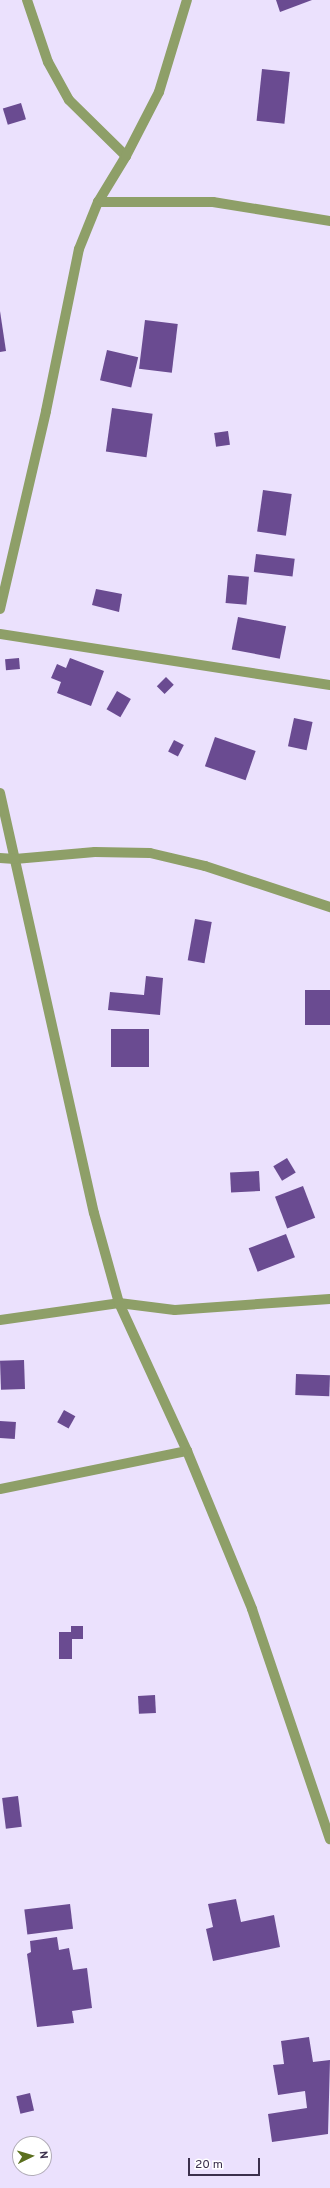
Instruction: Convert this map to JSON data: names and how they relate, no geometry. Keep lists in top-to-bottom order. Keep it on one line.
{"scale_bar":"20 m","north":"right"}
